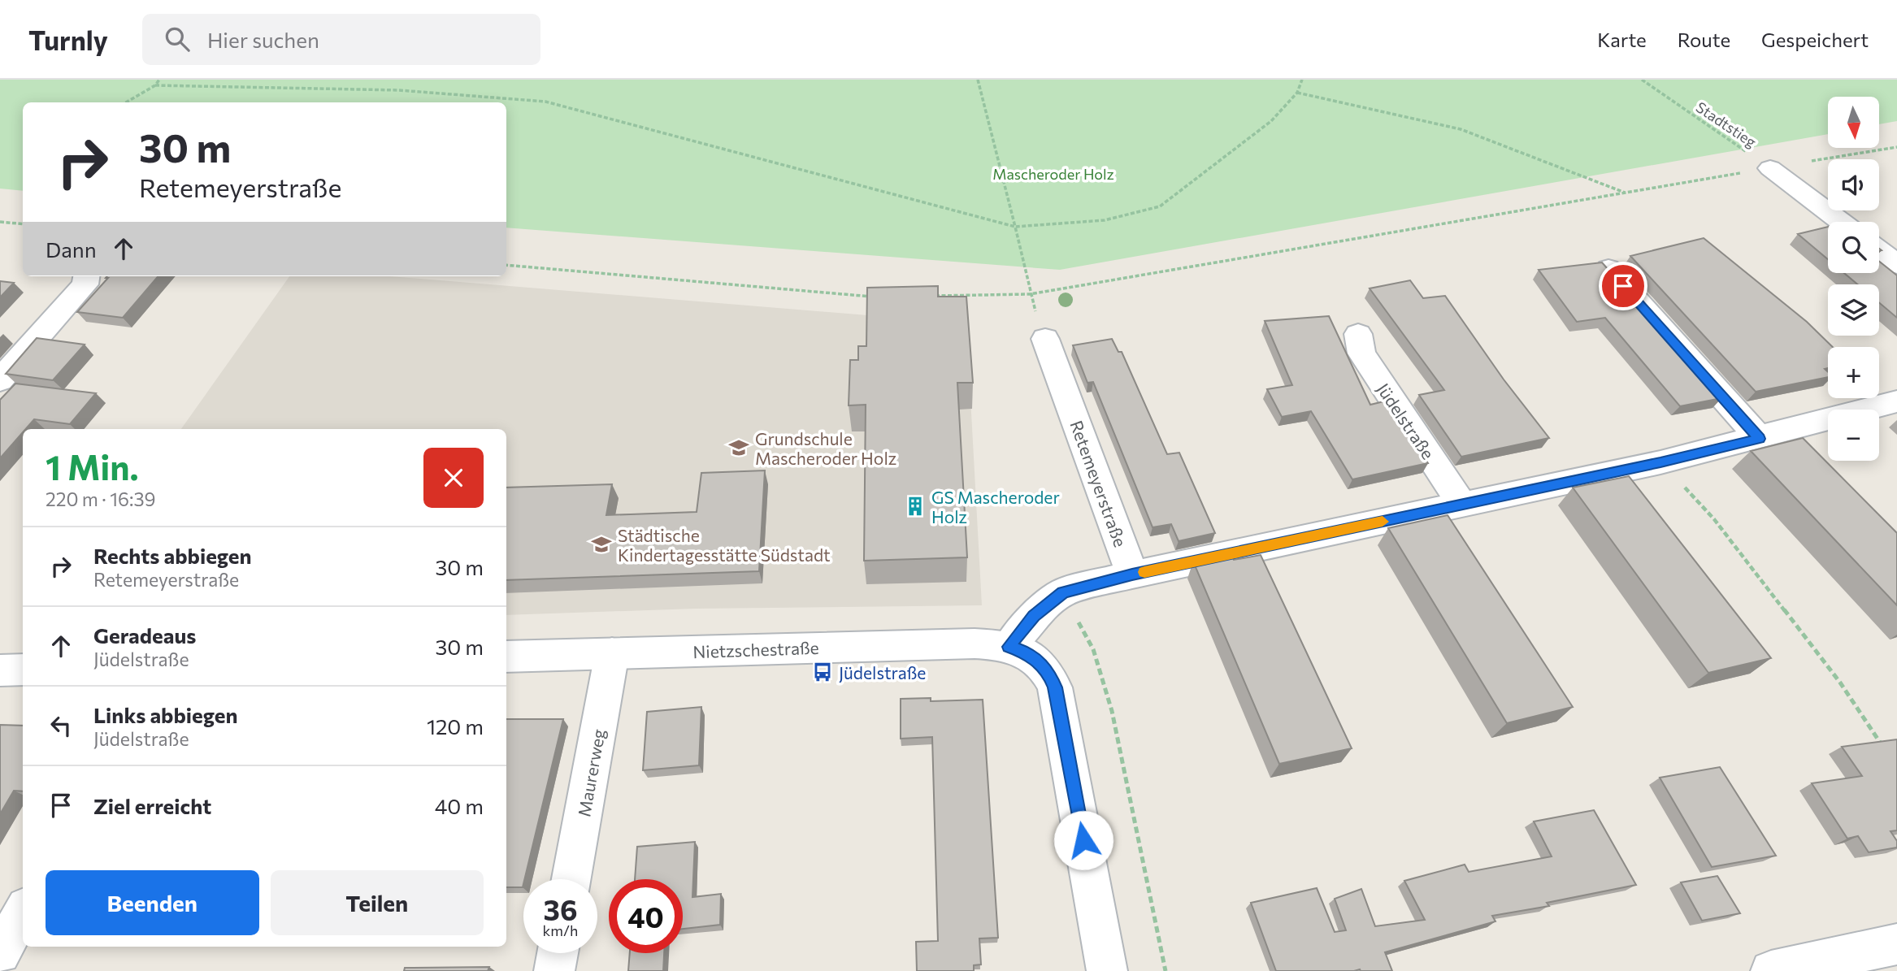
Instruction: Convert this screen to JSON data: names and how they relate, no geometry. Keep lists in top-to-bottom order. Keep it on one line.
{"streets":{"street":["Jüdelstraße","Retemeyerstraße","Nietzschestraße","Maurerweg"],"path":["Stadtstieg"]},"crossings":[["Nietzschestraße","Maurerweg"]],"parks":["Mascheroder Holz"],"places":{"school or university":["Grundschule Mascheroder Holz","Städtische Kindertagesstätte Südstadt"],"building":["GS Mascheroder Holz"],"bus stop":["Jüdelstraße"]},"north":"bottom","page":{"header":"Turnly","search":"Hier suchen","nav":["Karte","Route","Gespeichert"],"map_buttons":["+","−"],"turn":["30 m","Retemeyerstraße"],"then":"Dann","heading":["1 Min.","220 m · 16:39"],"list":[{"name":"Rechts abbiegen","note":"Retemeyerstraße","value":"30 m"},{"name":"Geradeaus","note":"Jüdelstraße","value":"30 m"},{"name":"Links abbiegen","note":"Jüdelstraße","value":"120 m"},{"name":"Ziel erreicht","value":"40 m"}],"buttons":["Beenden","Teilen"],"speed":"36 km/h","limit":"40"}}
